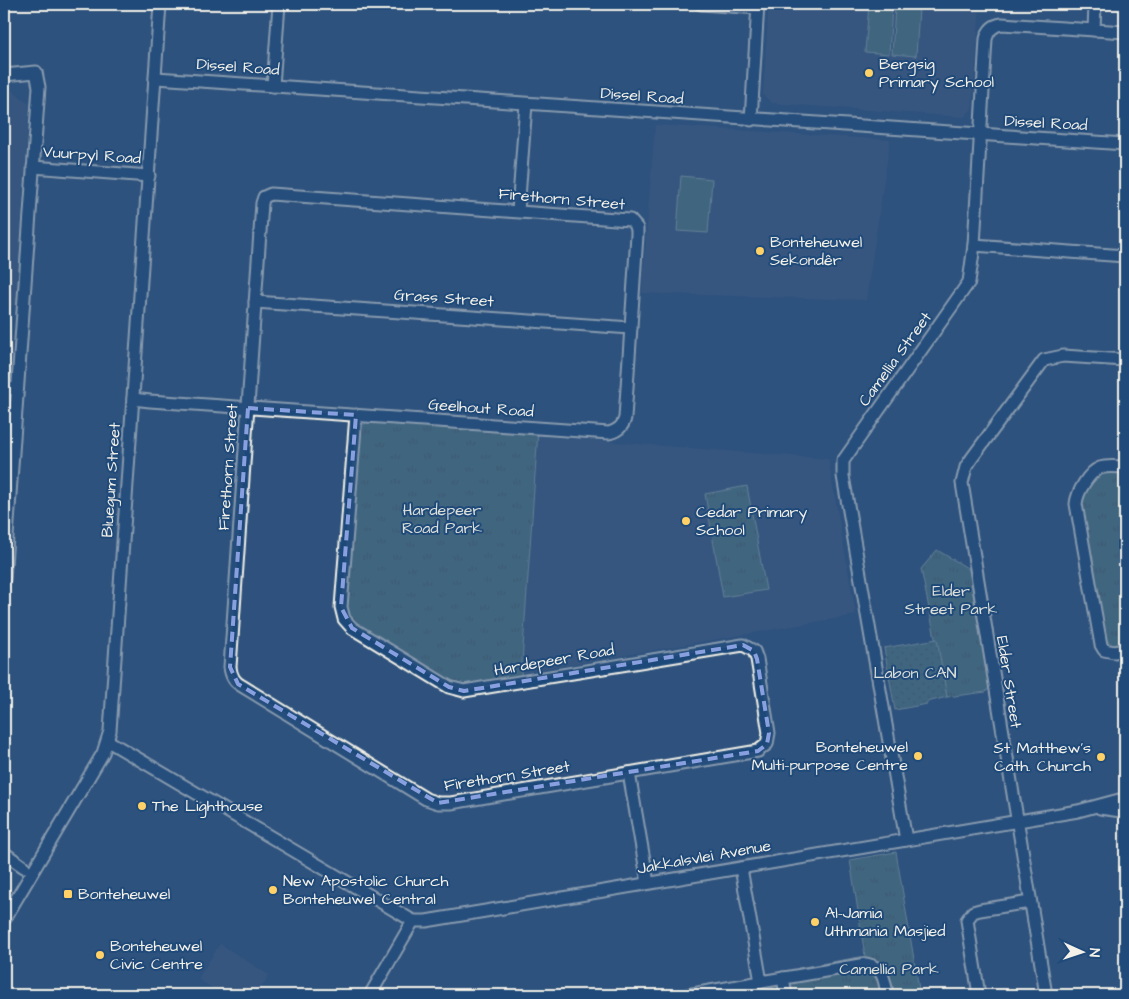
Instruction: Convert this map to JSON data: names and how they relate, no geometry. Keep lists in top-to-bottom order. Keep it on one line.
{"streets":{"street":["Dissel Road","Vuurpyl Road","Firethorn Street","Grass Street","Camellia Street","Geelhout Road","Bluegum Street","Hardepeer Road","Elder Street","Jakkalsvlei Avenue"]},"crossings":[["Dissel Road","Camellia Street"],["Dissel Road","Bluegum Street"],["Vuurpyl Road","Bluegum Street"],["Firethorn Street","Grass Street"],["Firethorn Street","Geelhout Road"],["Firethorn Street","Hardepeer Road"],["Grass Street","Geelhout Road"],["Camellia Street","Jakkalsvlei Avenue"],["Geelhout Road","Bluegum Street"],["Geelhout Road","Hardepeer Road"],["Elder Street","Jakkalsvlei Avenue"]],"parks":["Hardepeer Road Park","Elder Street Park","Labon CAN","Camellia Park"],"places":{"other":["Bergsig Primary School","Bonteheuwel Sekondêr","Cedar Primary School","Bonteheuwel Multi-purpose Centre","St Matthew's Cath. Church","The Lighthouse","New Apostolic Church Bonteheuwel Central","Al-Jamia Uthmania Masjied","Bonteheuwel Civic Centre"],"transit":["Bonteheuwel"]},"north":"right"}
